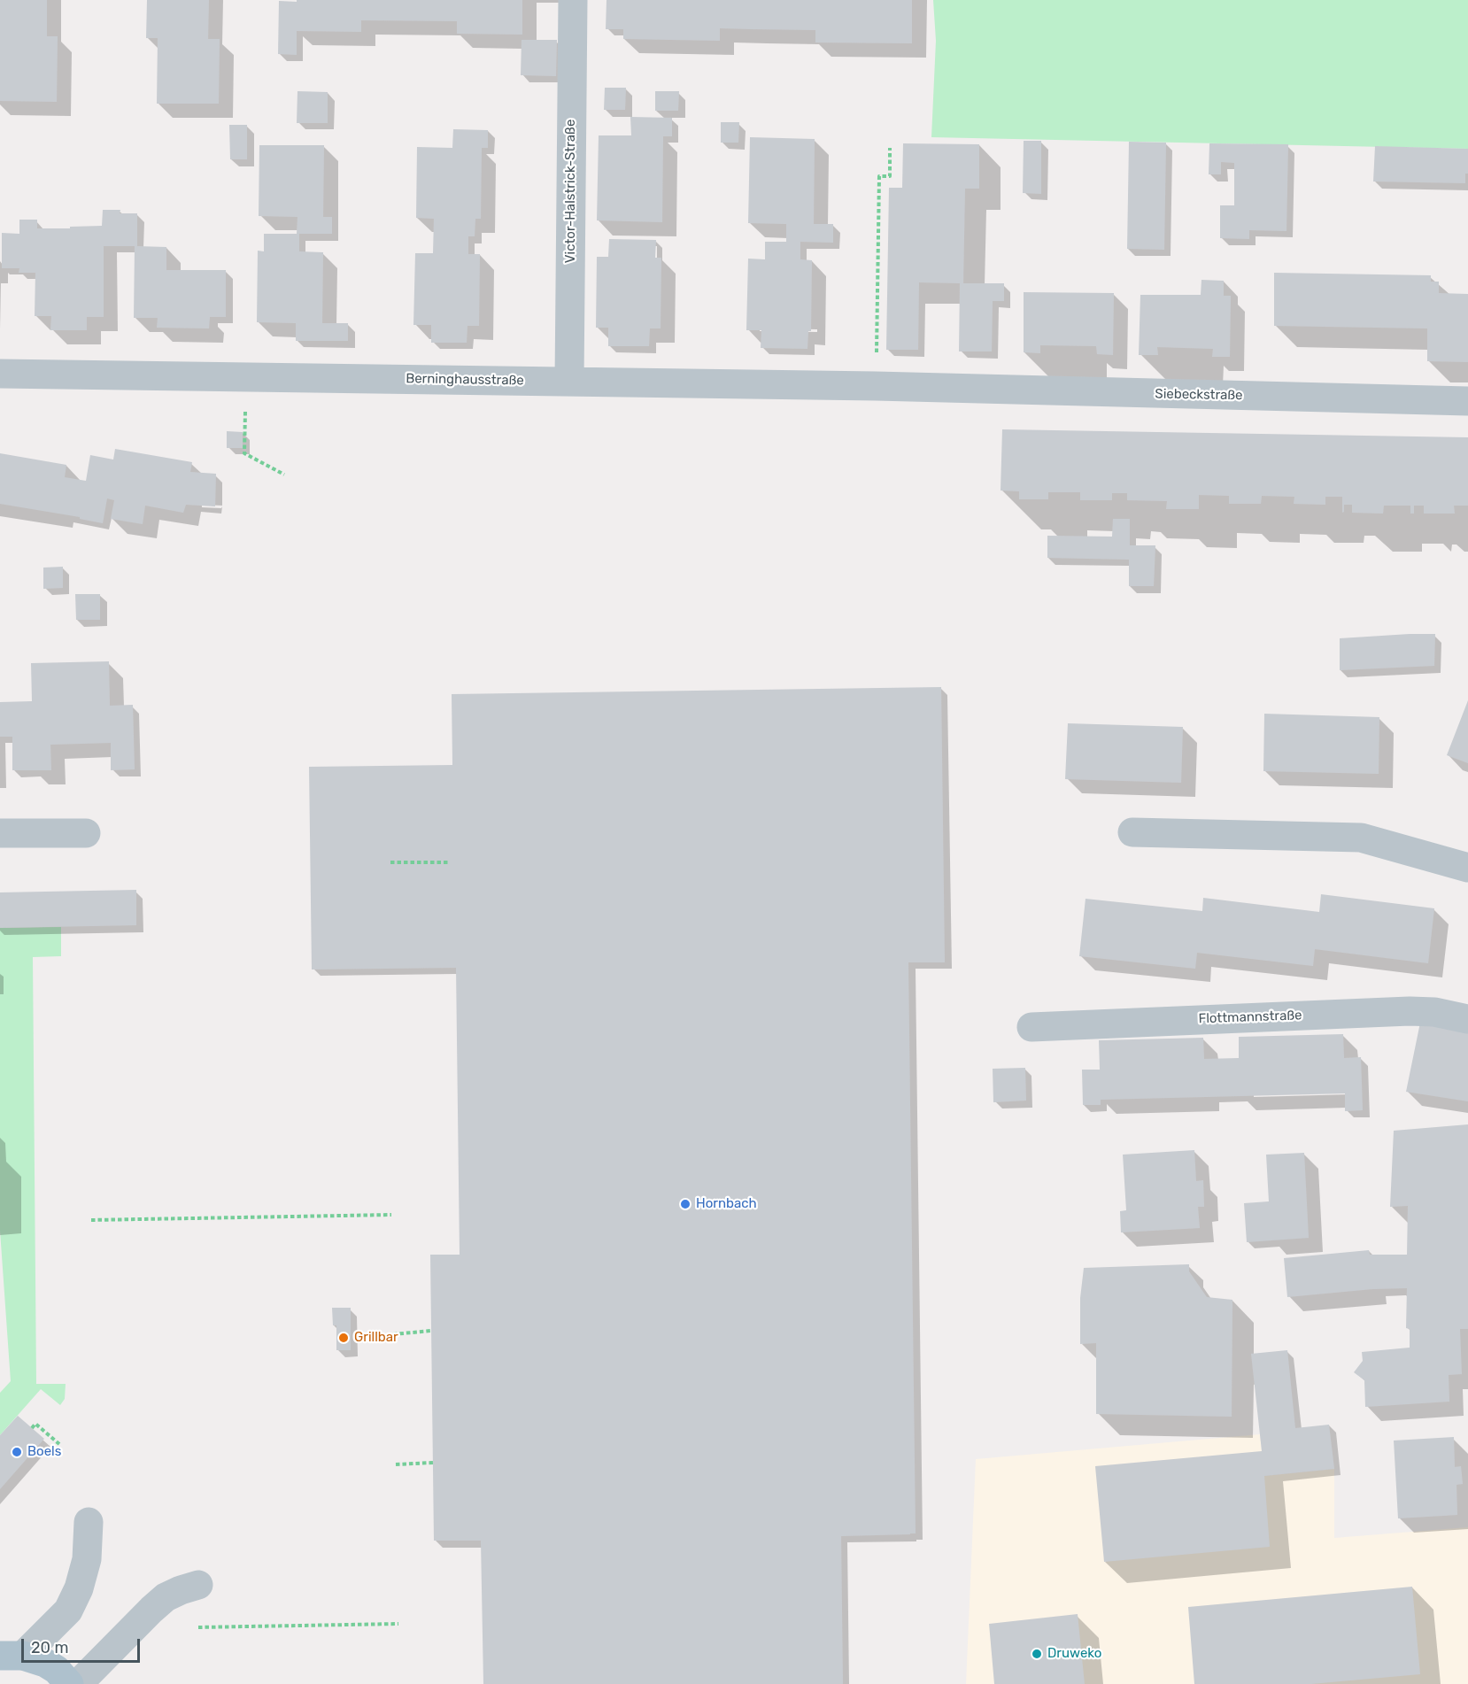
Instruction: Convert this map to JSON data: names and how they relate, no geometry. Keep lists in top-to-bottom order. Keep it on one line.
{"streets":{"street":["Victor-Halstrick-Straße","Berninghausstraße","Siebeckstraße","Flottmannstraße"]},"crossings":[["Victor-Halstrick-Straße","Berninghausstraße"],["Berninghausstraße","Siebeckstraße"]],"places":["Hornbach","Grillbar","Boels","Druweko"],"scale_bar":"20 m"}
